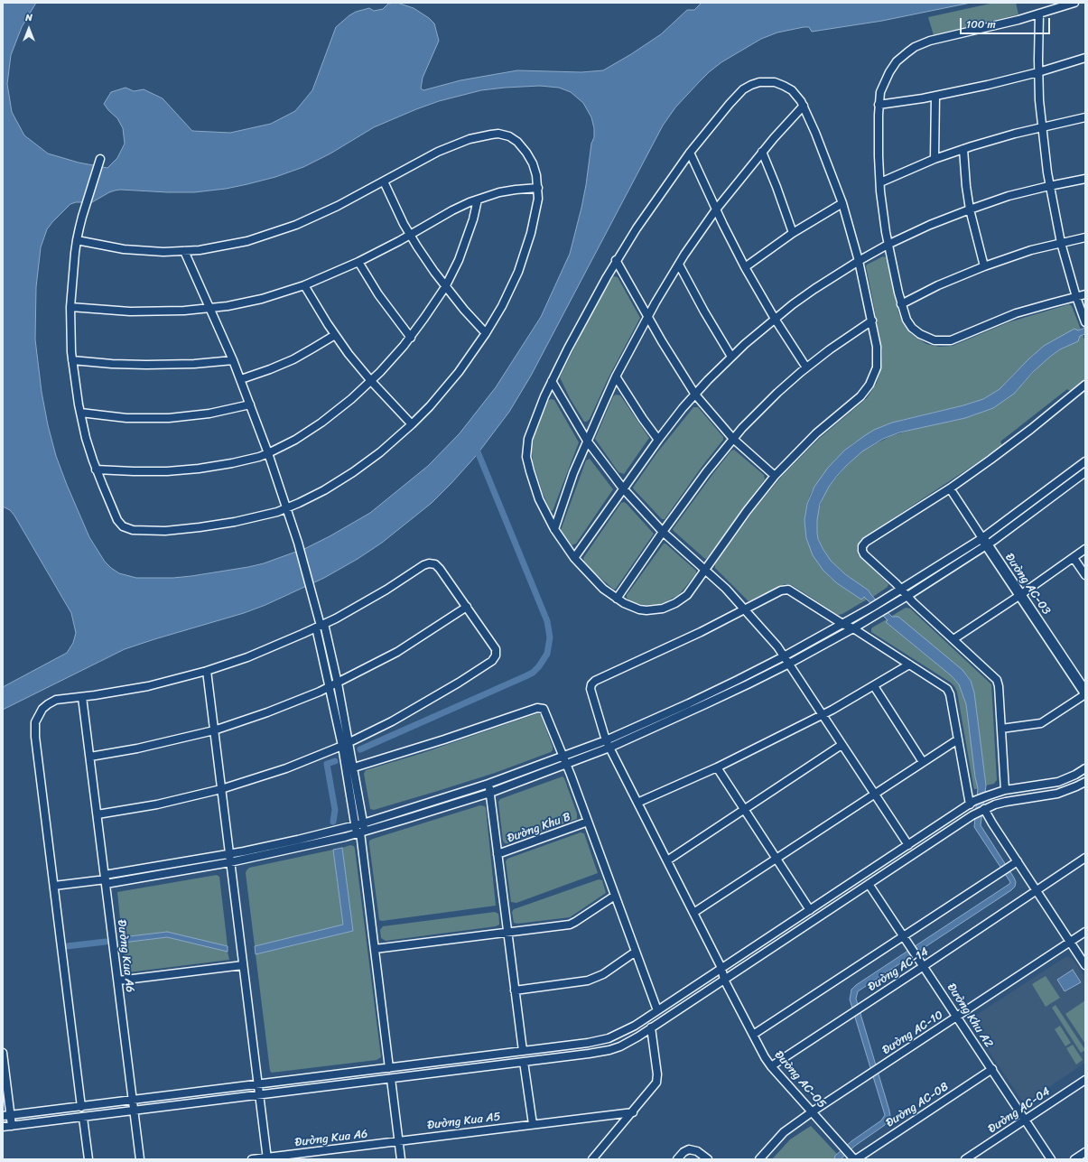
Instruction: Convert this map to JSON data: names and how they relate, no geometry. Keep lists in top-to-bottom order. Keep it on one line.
{"streets":{"street":["Đường AC-03","Đường Khu B","Đường Kua A6","Đường AC-14","Đường Khu A2","Đường AC-10","Đường AC-05","Đường AC-08","Đường AC-04","Đường Kua A5"]},"crossings":[["Đường Kua A6","Đường Kua A5"],["Đường AC-14","Đường Khu A2"],["Đường AC-14","Đường AC-05"],["Đường Khu A2","Đường AC-10"],["Đường Khu A2","Đường AC-08"],["Đường Khu A2","Đường AC-04"],["Đường AC-10","Đường AC-05"],["Đường AC-05","Đường AC-08"]],"scale_bar":"100 m","north":"top"}
